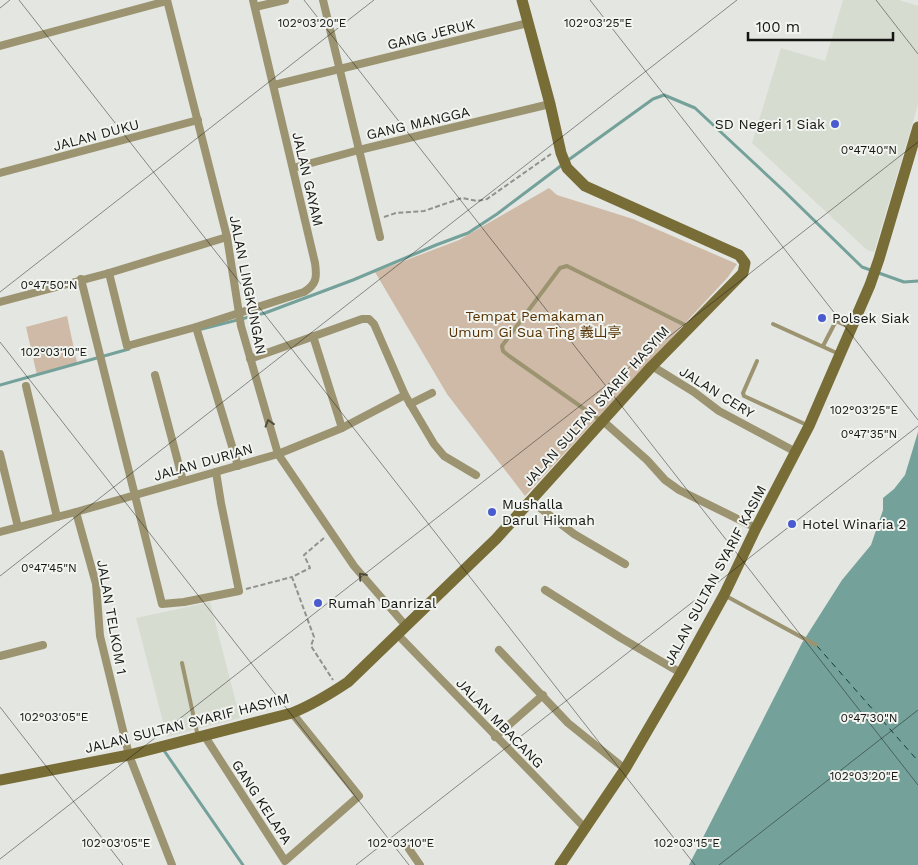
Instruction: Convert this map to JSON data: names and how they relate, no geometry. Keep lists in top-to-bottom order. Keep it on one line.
{"streets":{"street":["GANG JERUK","GANG MANGGA","JALAN DUKU","JALAN GAYAM","JALAN LINGKUNGAN","JALAN CERY","JALAN SULTAN SYARIF HASYIM","JALAN DURIAN","JALAN SULTAN SYARIF KASIM","JALAN TELKOM 1","JALAN MBACANG","GANG KELAPA"]},"crossings":[["GANG JERUK","JALAN GAYAM"],["GANG JERUK","JALAN SULTAN SYARIF HASYIM"],["GANG MANGGA","JALAN GAYAM"],["GANG MANGGA","JALAN SULTAN SYARIF HASYIM"],["JALAN DUKU","JALAN LINGKUNGAN"],["JALAN GAYAM","JALAN LINGKUNGAN"],["JALAN LINGKUNGAN","JALAN SULTAN SYARIF HASYIM"],["JALAN LINGKUNGAN","JALAN DURIAN"],["JALAN CERY","JALAN SULTAN SYARIF HASYIM"],["JALAN CERY","JALAN SULTAN SYARIF KASIM"],["JALAN SULTAN SYARIF HASYIM","JALAN TELKOM 1"],["JALAN SULTAN SYARIF HASYIM","JALAN MBACANG"],["JALAN SULTAN SYARIF HASYIM","GANG KELAPA"],["JALAN DURIAN","JALAN TELKOM 1"],["JALAN SULTAN SYARIF KASIM","JALAN MBACANG"]],"parks":["Tempat Pemakaman Umum Gi Sua Ting 義山亭"],"places":["SD Negeri 1 Siak","Polsek Siak","Mushalla Darul Hikmah","Hotel Winaria 2","Rumah Danrizal"],"scale_bar":"100 m","coordinates":["102°03'20\"E","102°03'25\"E","0°47'40\"N","0°47'50\"N","102°03'10\"E","0°47'35\"N","0°47'45\"N","102°03'05\"E","0°47'30\"N","102°03'15\"E"]}
